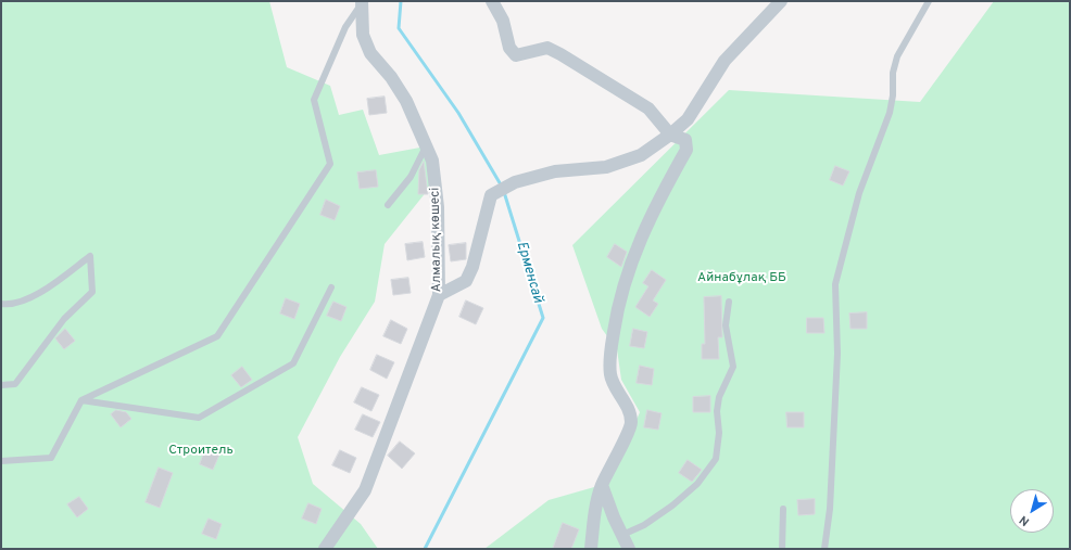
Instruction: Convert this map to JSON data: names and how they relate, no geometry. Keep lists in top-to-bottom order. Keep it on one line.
{"streets":{"street":["Алмалық көшесі"]},"water":["Ерменсай"],"parks":["Айнабұлақ ББ","Строитель"],"north":"bottom left"}
